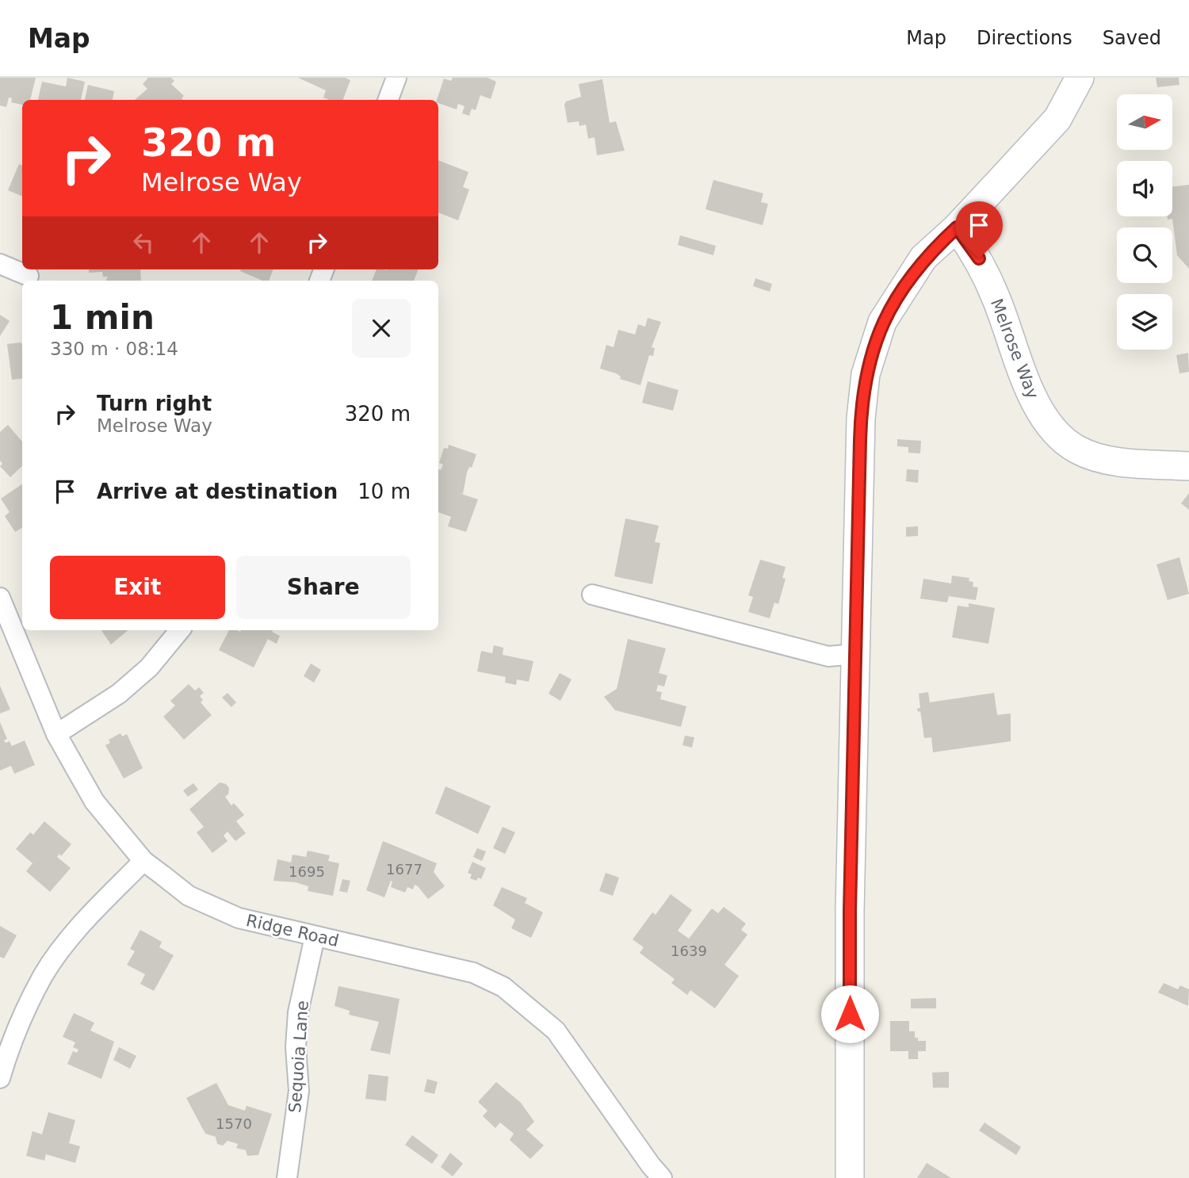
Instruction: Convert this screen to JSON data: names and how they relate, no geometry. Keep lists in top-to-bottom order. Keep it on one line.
{"streets":{"main road":["Melrose Way"],"street":["Ridge Road","Sequoia Lane"]},"crossings":[["Ridge Road","Sequoia Lane"]],"house_numbers":["1677","1695","1639","1570"],"north":"right","page":{"header":"Map","nav":["Map","Directions","Saved"],"turn":["320 m","Melrose Way"],"heading":["1 min","330 m · 08:14"],"list":[{"name":"Turn right","note":"Melrose Way","value":"320 m"},{"name":"Arrive at destination","value":"10 m"}],"buttons":["Exit","Share"]}}
